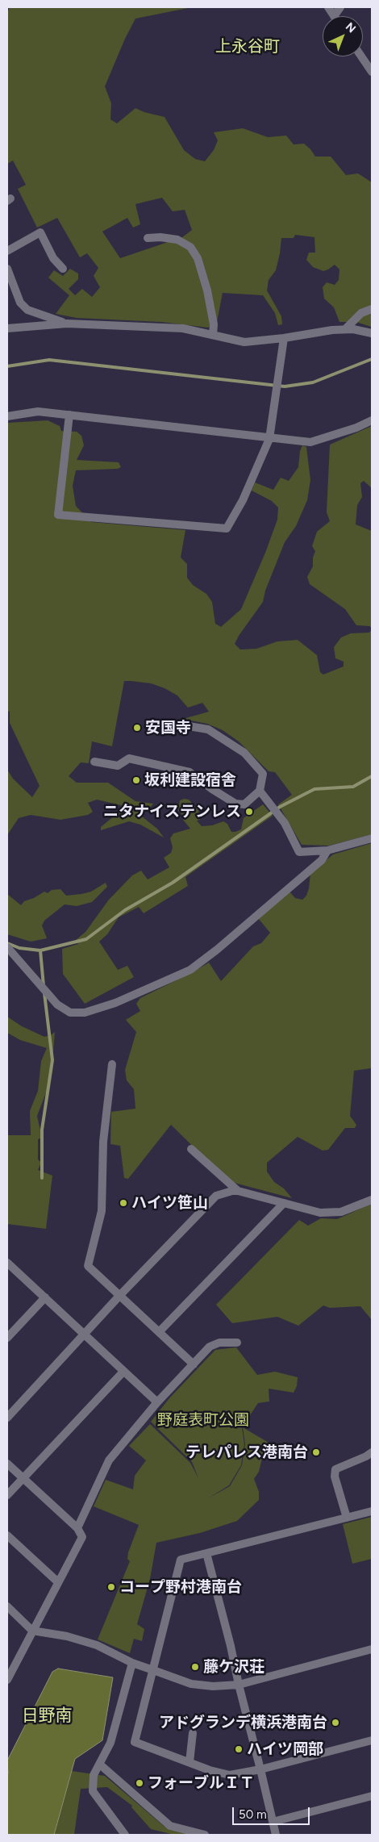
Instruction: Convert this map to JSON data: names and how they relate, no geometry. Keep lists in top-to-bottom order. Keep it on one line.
{"districts":["上永谷町","日野南"],"parks":["野庭表町公園"],"places":["安国寺","坂利建設宿舎","ニタナイステンレス","ハイツ笹山","テレパレス港南台","コープ野村港南台","藤ケ沢荘","アドグランデ横浜港南台","ハイツ岡部","フォーブルＩＴ"],"scale_bar":"50 m","north":"top right"}
